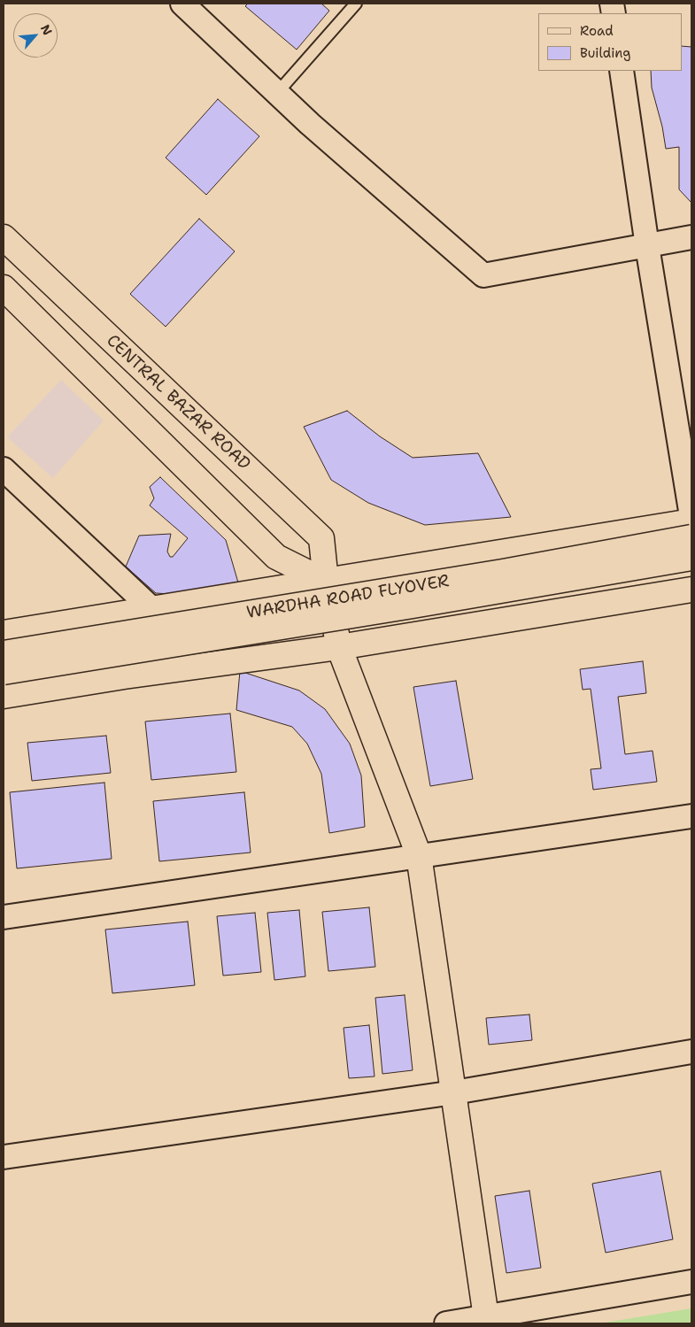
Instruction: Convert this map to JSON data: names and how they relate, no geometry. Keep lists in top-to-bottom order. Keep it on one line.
{"streets":{"main road":["CENTRAL BAZAR ROAD","WARDHA ROAD FLYOVER"]},"legend":["Road","Building"],"north":"top right"}
